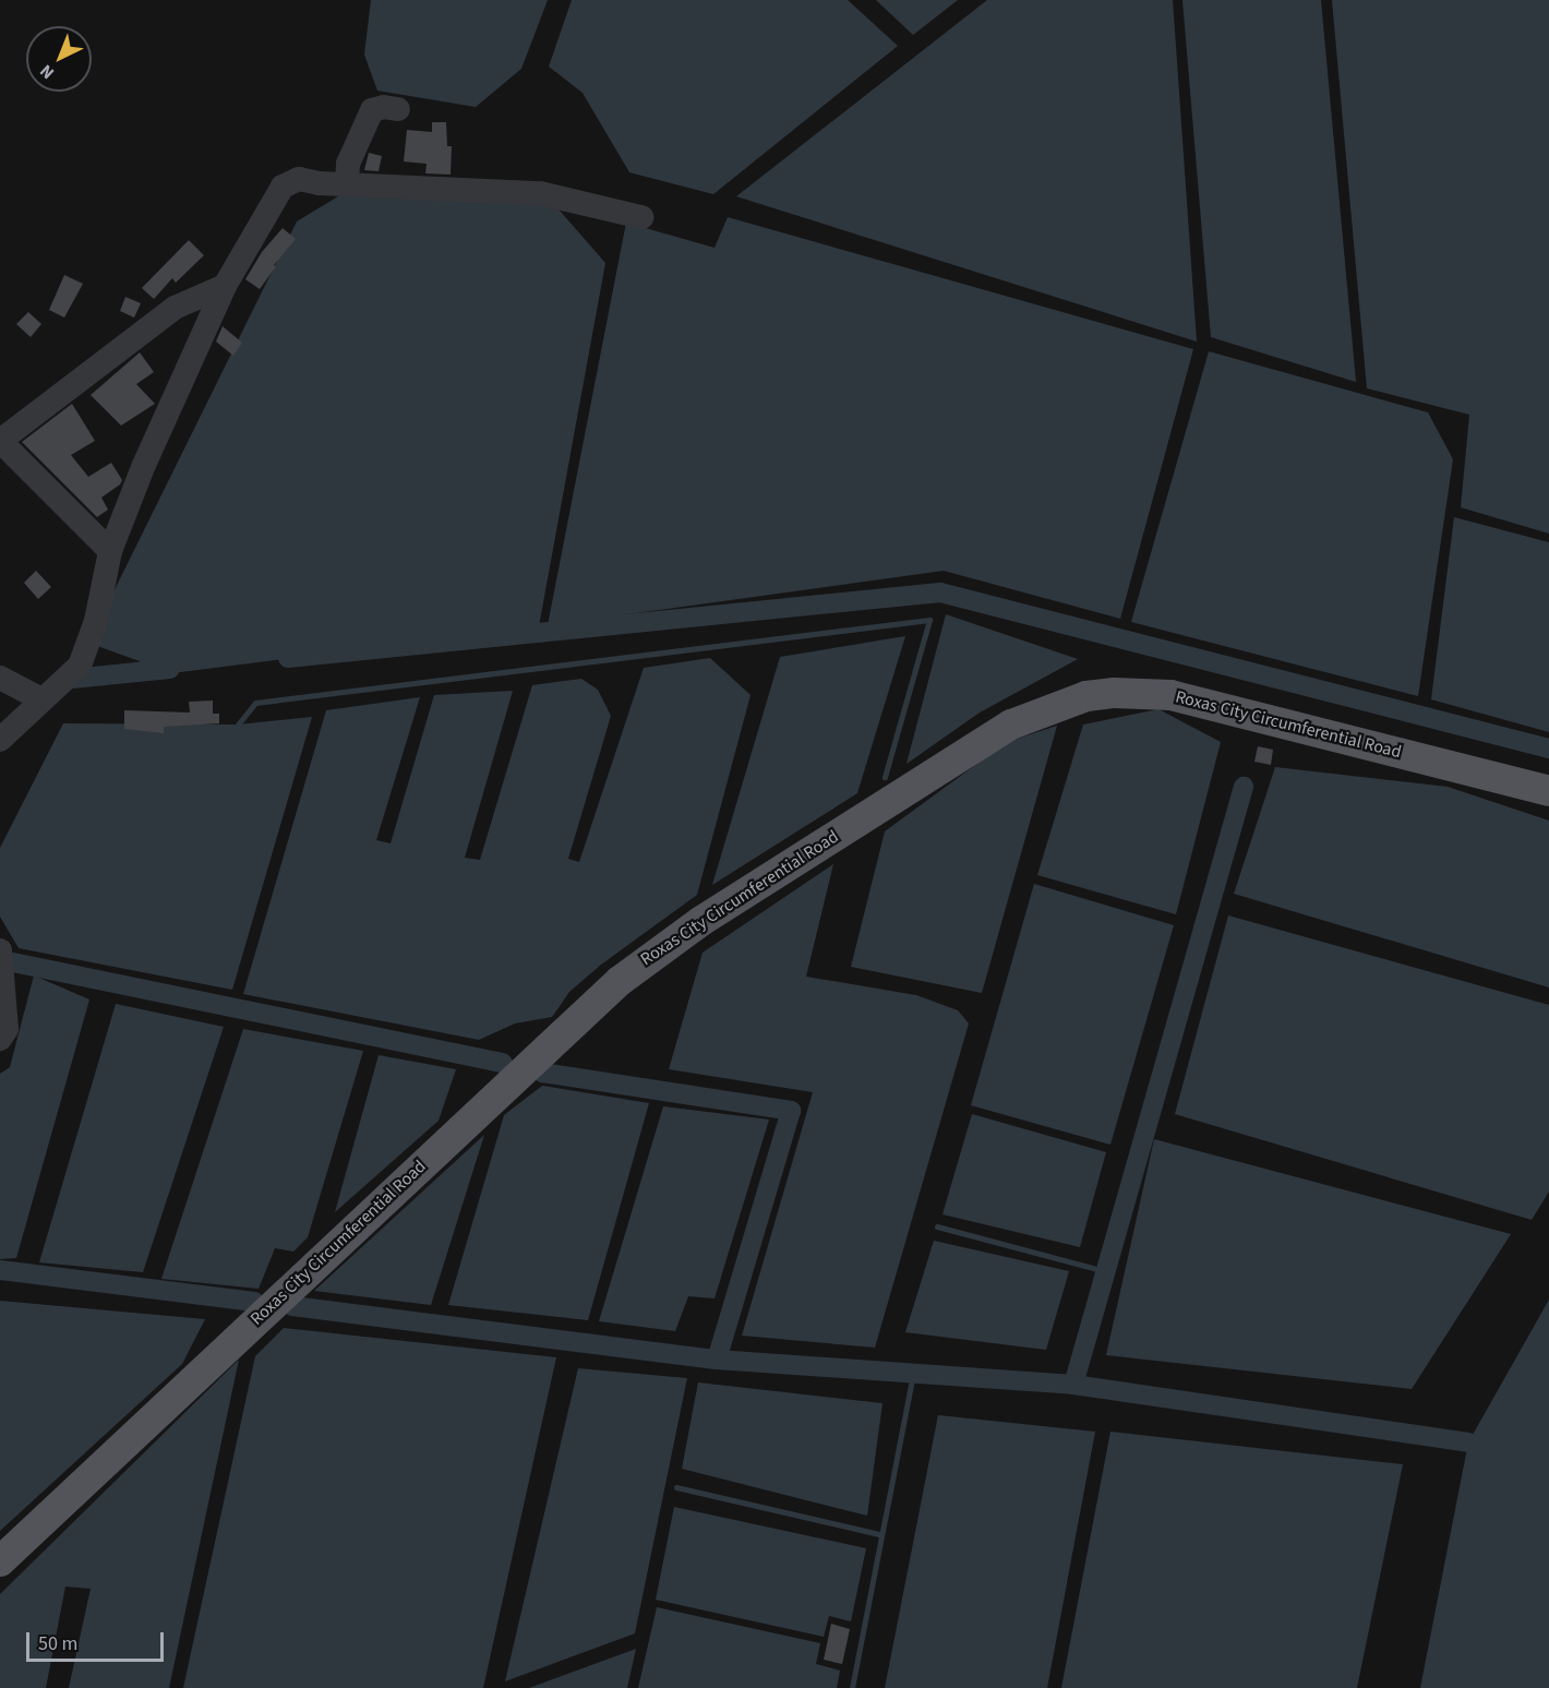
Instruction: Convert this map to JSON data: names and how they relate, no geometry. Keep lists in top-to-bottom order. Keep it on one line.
{"streets":{"main road":["Roxas City Circumferential Road"]},"scale_bar":"50 m","north":"bottom left"}
